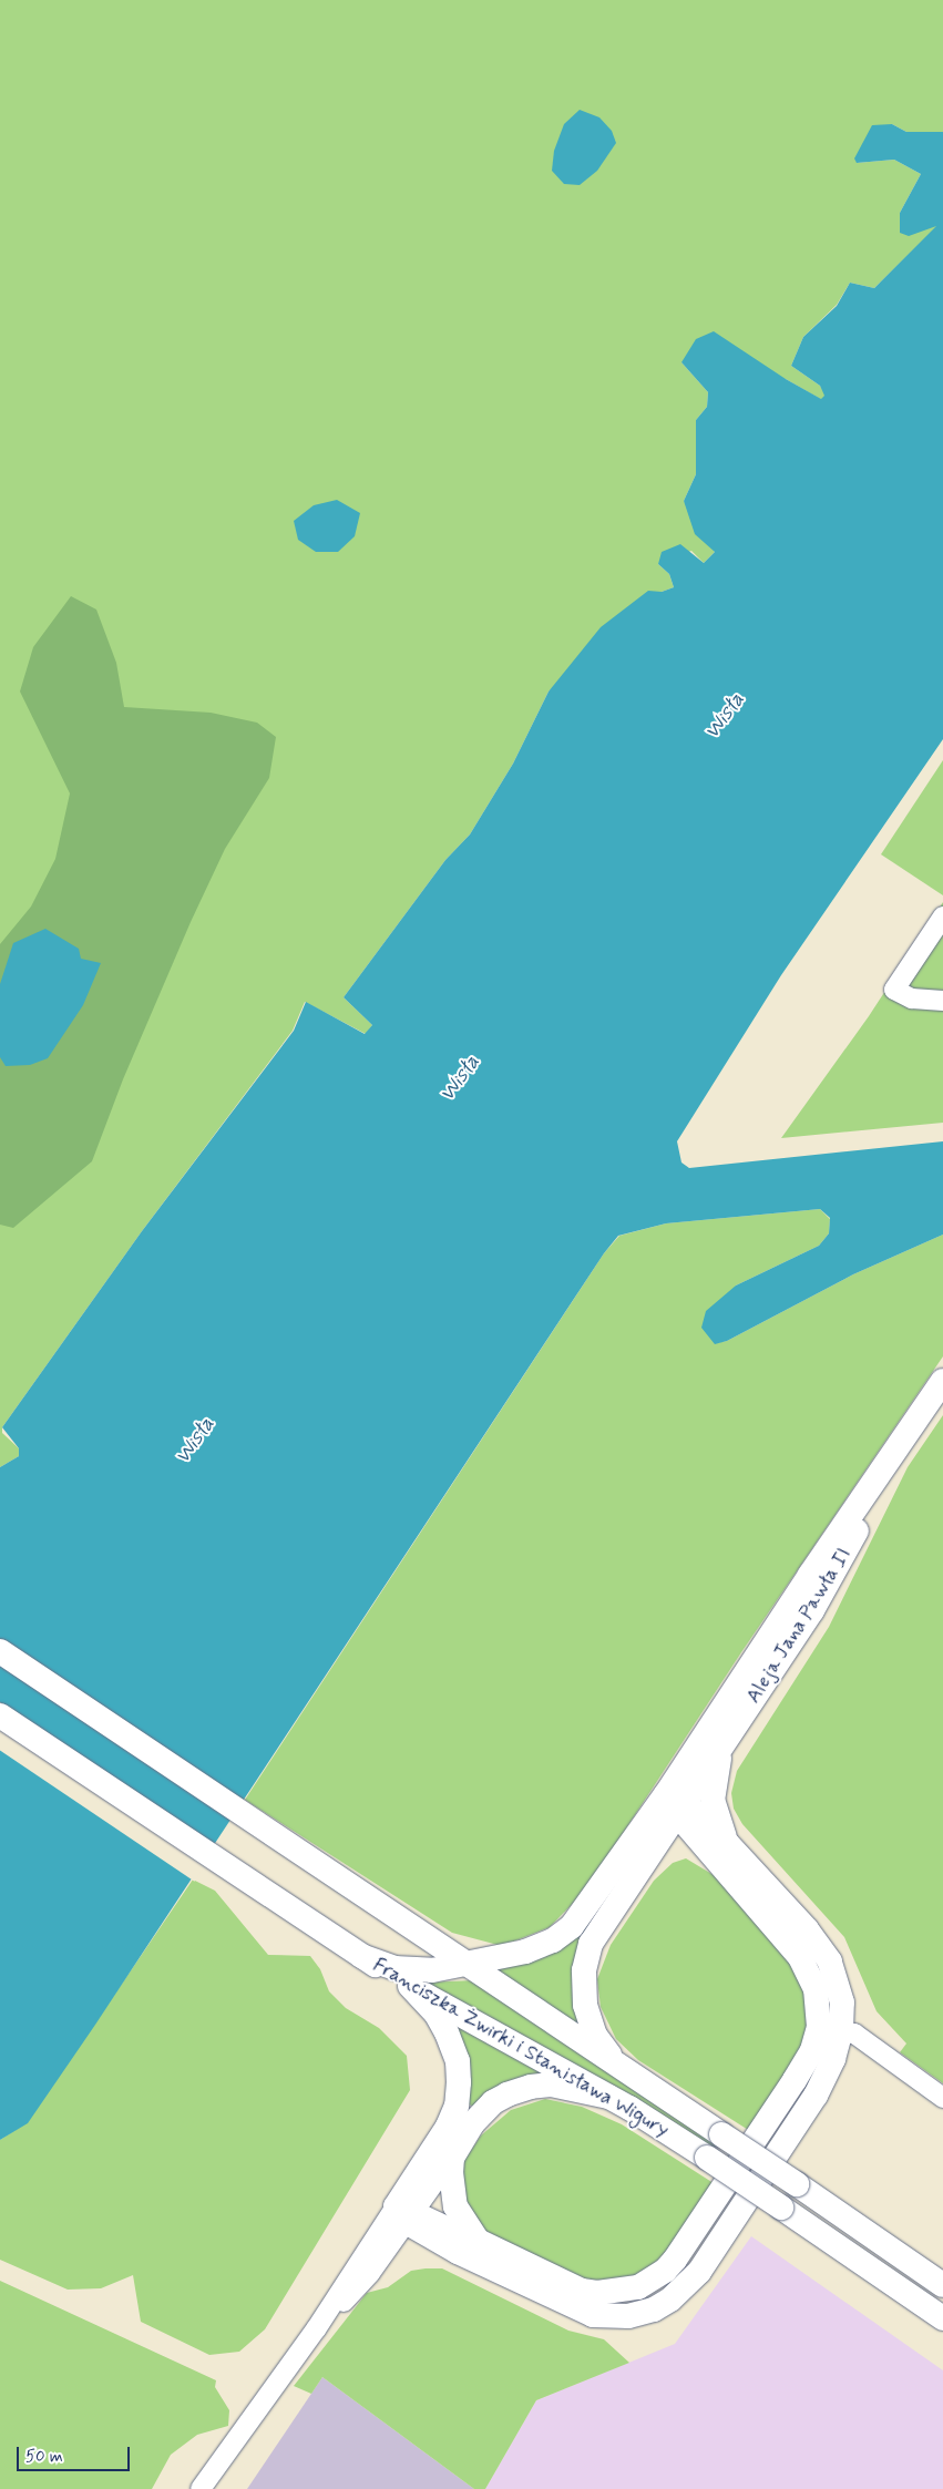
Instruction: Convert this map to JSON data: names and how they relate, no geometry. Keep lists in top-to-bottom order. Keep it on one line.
{"streets":{"main road":["Aleja Jana Pawła II","Franciszka Żwirki i Stanisława Wigury"]},"water":["Wisła"],"scale_bar":"50 m"}
